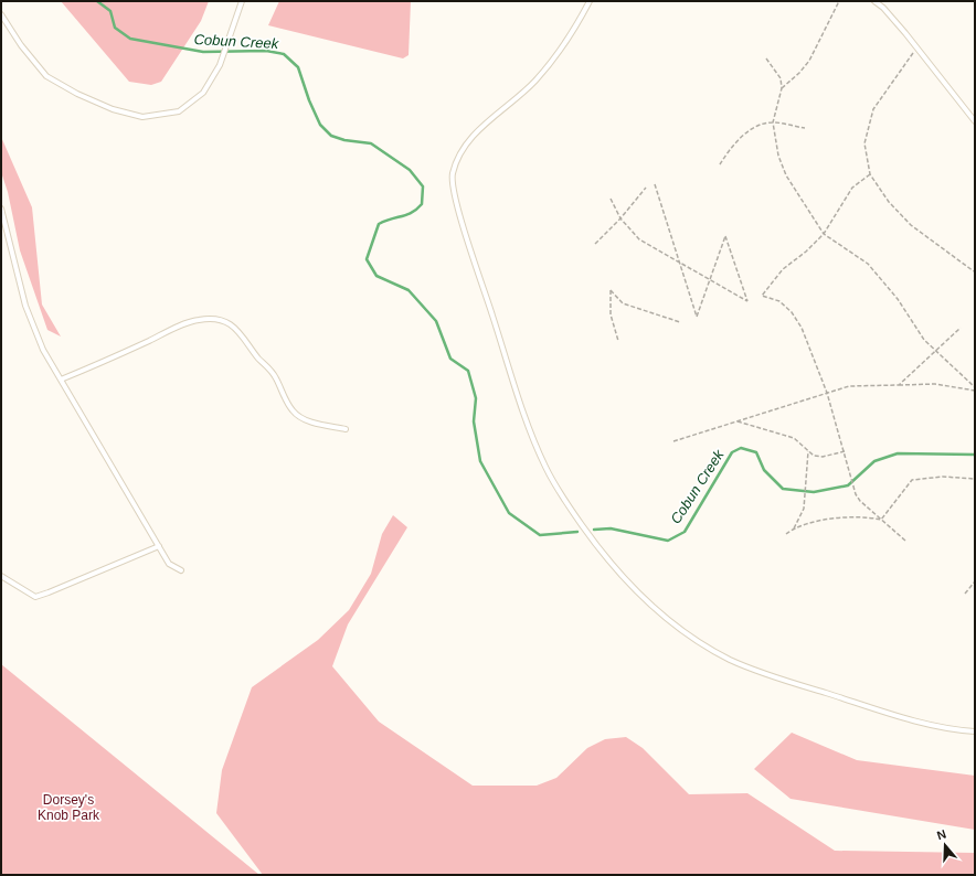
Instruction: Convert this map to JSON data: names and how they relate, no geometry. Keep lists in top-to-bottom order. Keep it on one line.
{"water":["Cobun Creek"],"parks":["Dorsey's Knob Park"],"north":"top"}
